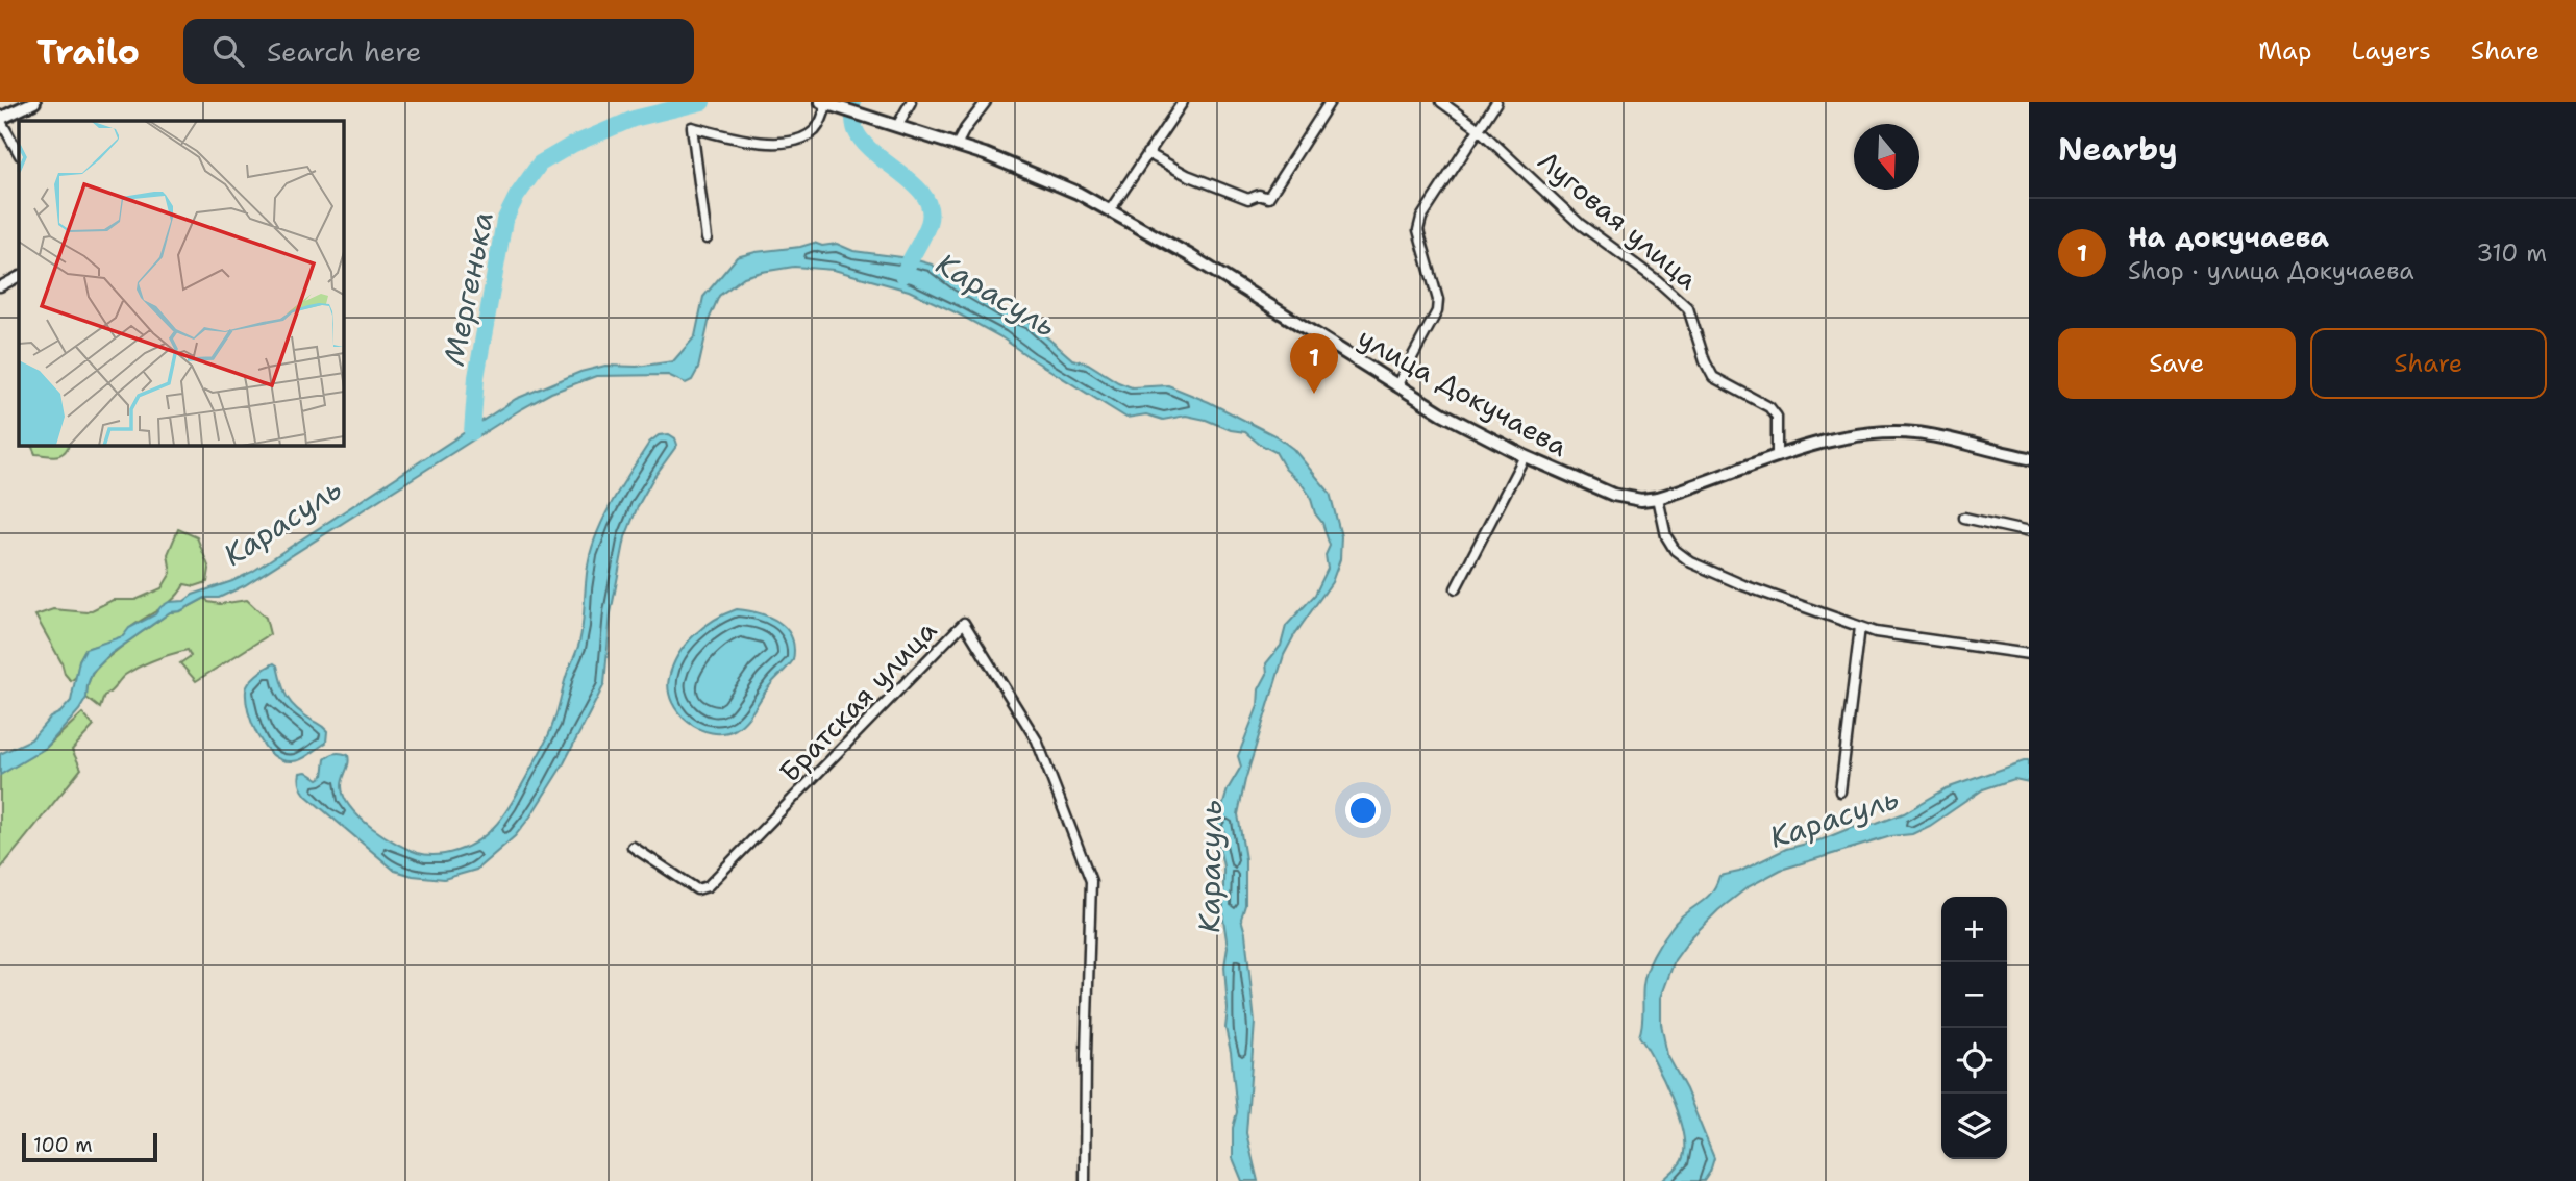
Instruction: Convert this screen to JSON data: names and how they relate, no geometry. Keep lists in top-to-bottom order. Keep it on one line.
{"streets":{"main road":["улица Докучаева"],"street":["Луговая улица","Братская улица"]},"water":["Мергенька","Карасуль"],"scale_bar":"100 m","north":"bottom","page":{"header":"Trailo","search":"Search here","nav":["Map","Layers","Share"],"heading":"Nearby","list":[{"mark":"1","name":"На докучаева","note":"Shop · улица Докучаева","value":"310 m"}],"buttons":["Save","Share"],"pins":"1","map_buttons":["+","−"],"scale":"100 m"}}
